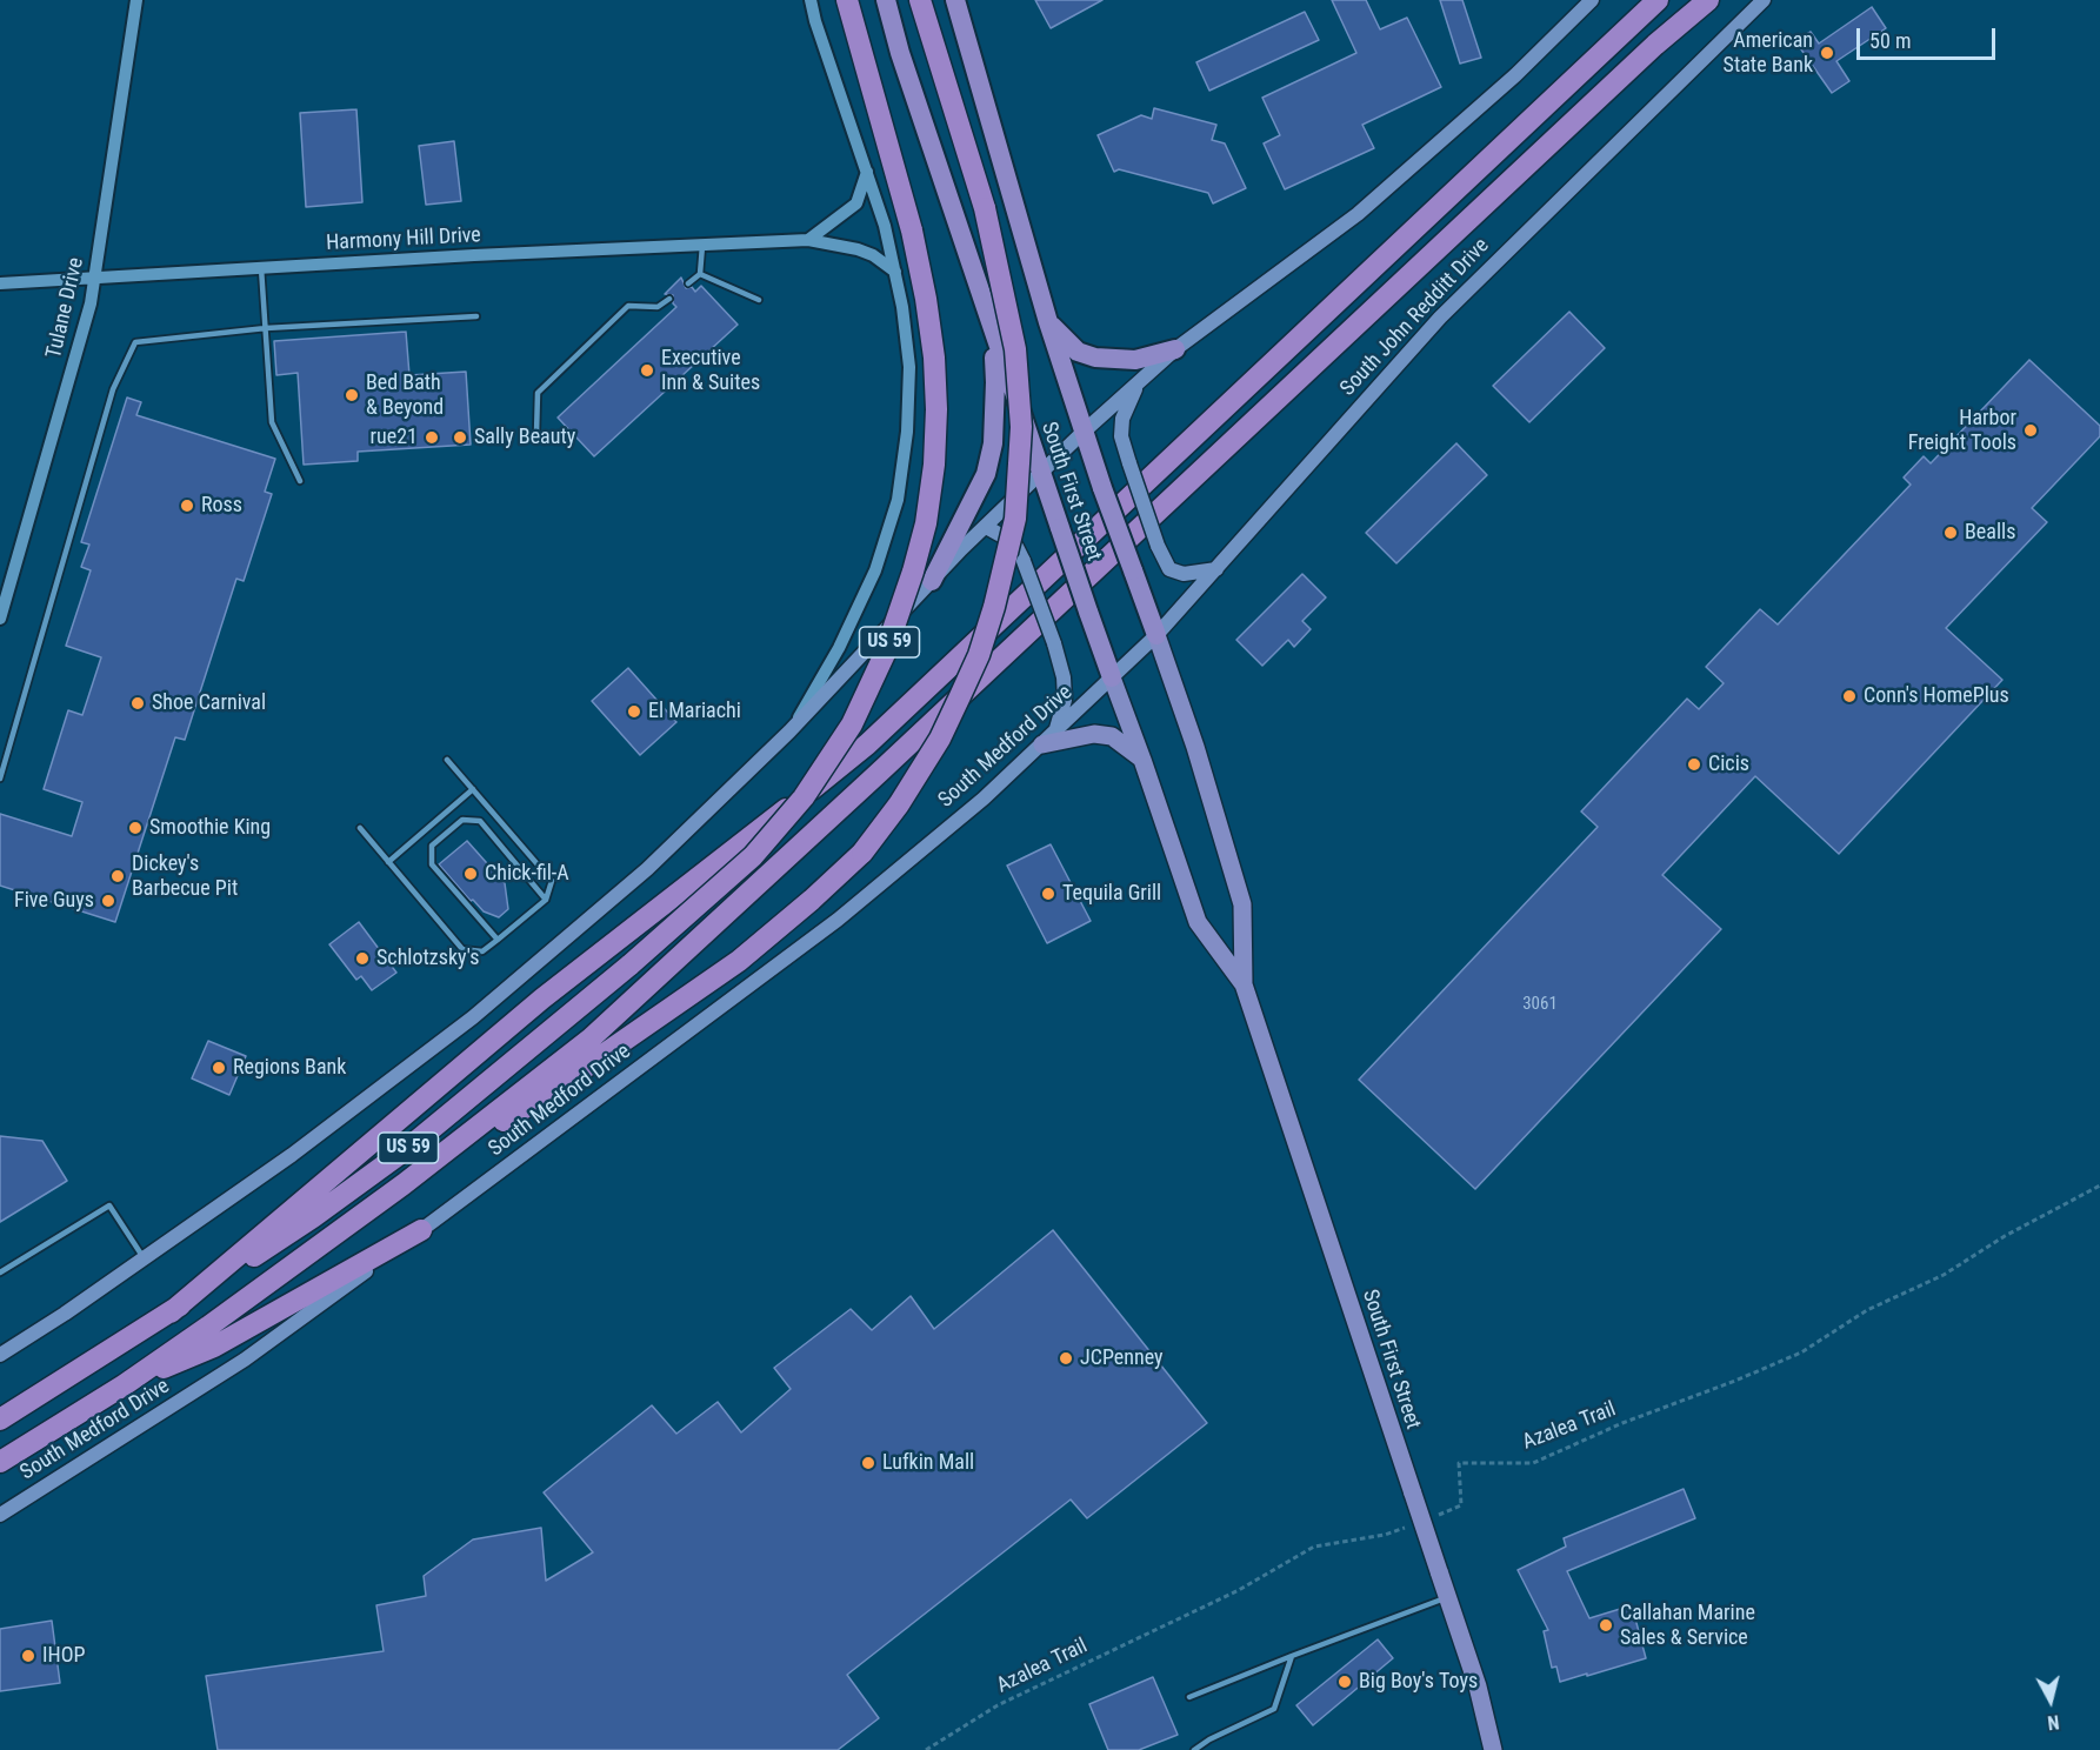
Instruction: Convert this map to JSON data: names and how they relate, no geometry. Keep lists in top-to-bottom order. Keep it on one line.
{"streets":{"highway":["South First Street","US 59"],"main road":["South John Redditt Drive","South Medford Drive"],"street":["Harmony Hill Drive","Tulane Drive"],"path":["Azalea Trail"]},"crossings":[["Harmony Hill Drive","Tulane Drive"],["South John Redditt Drive","South First Street"],["South John Redditt Drive","South Medford Drive"],["South First Street","South Medford Drive"]],"places":["American State Bank","Executive Inn & Suites","Bed Bath & Beyond","Harbor Freight Tools","rue21","Sally Beauty","Ross","Bealls","Conn's HomePlus","Shoe Carnival","El Mariachi","Cicis","Smoothie King","Chick-fil-A","Dickey's Barbecue Pit","Tequila Grill","Five Guys","Schlotzsky's","Regions Bank","JCPenney","Lufkin Mall","Callahan Marine Sales & Service","IHOP","Big Boy's Toys"],"house_numbers":["3061"],"scale_bar":"50 m","north":"bottom"}
